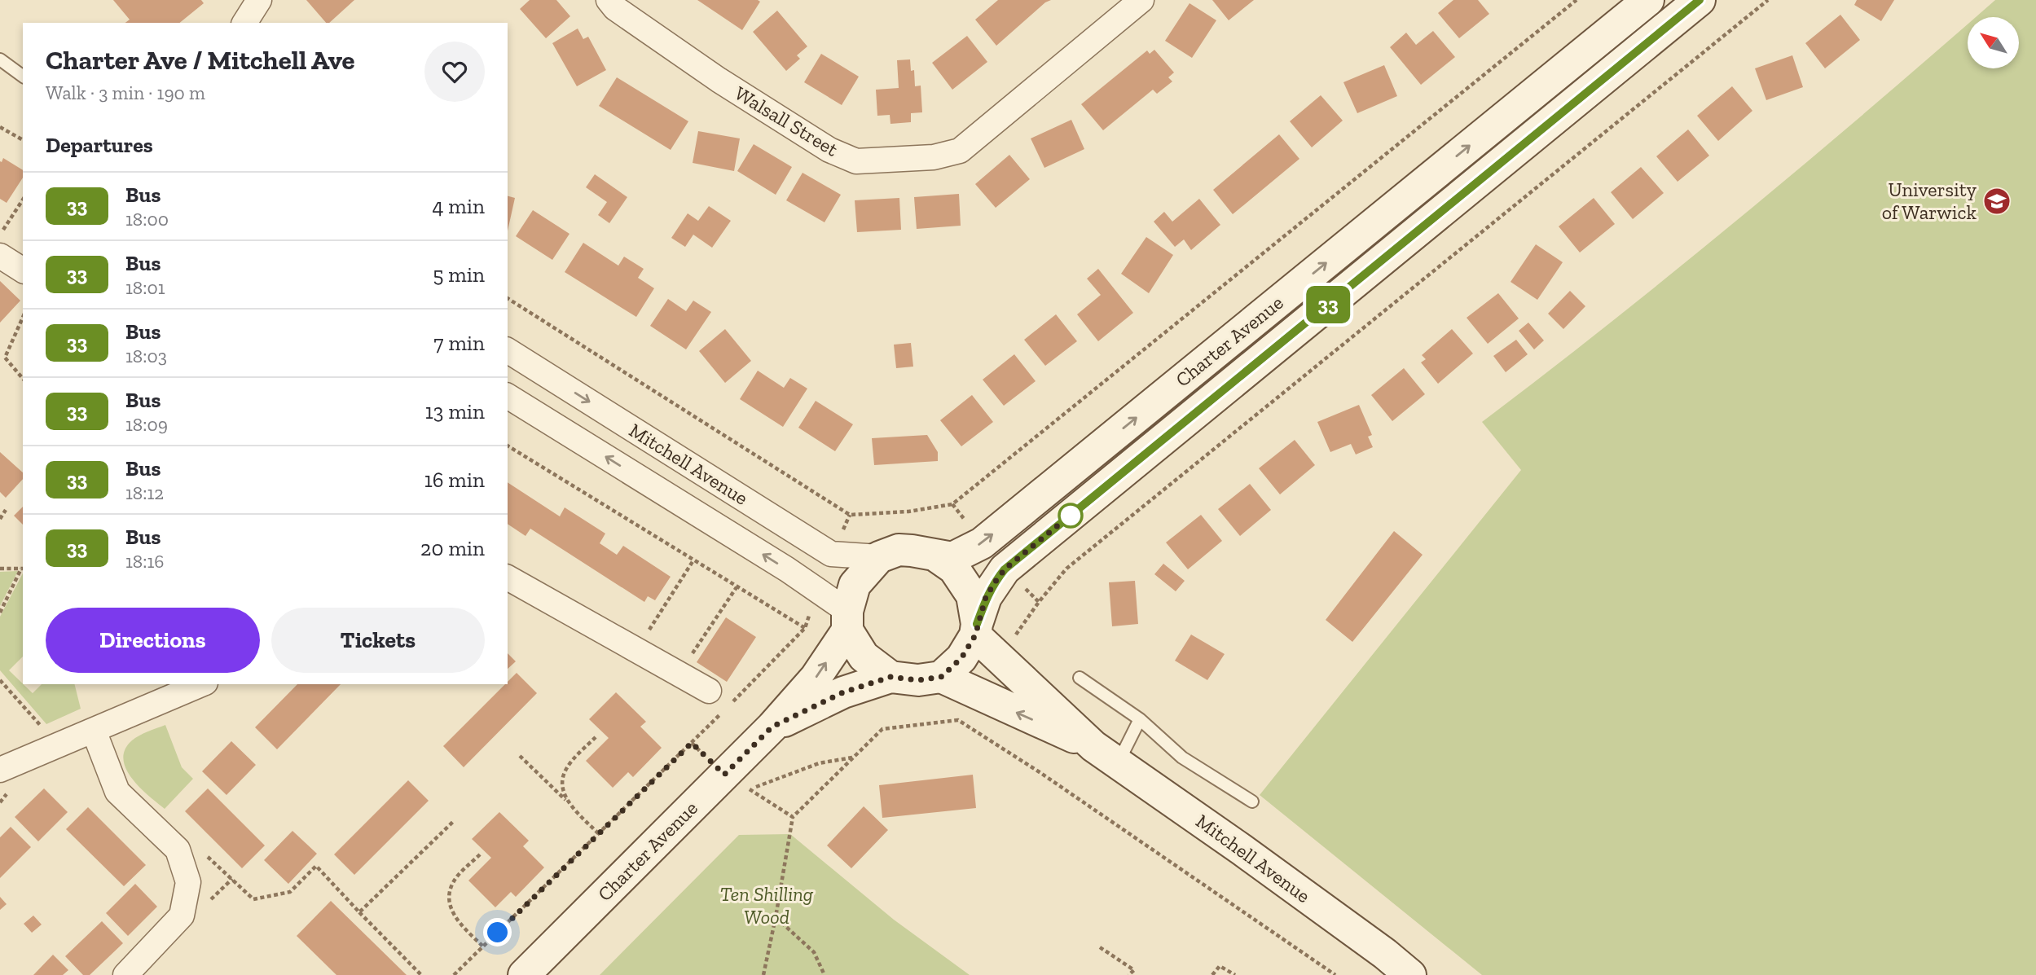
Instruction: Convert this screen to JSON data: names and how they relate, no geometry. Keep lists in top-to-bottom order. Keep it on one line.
{"streets":{"street":["Walsall Street","Charter Avenue","Mitchell Avenue"]},"crossings":[["Charter Avenue","Mitchell Avenue"]],"parks":["Ten Shilling Wood"],"places":{"school or university":["University of Warwick"]},"lines":["bus line 33"],"north":"top left","page":{"on_map":"33","heading":[["Charter Ave / Mitchell Ave","Walk · 3 min · 190 m"],"Departures"],"list":[{"mark":"33","name":"Bus","note":"18:00","value":"4 min"},{"mark":"33","name":"Bus","note":"18:01","value":"5 min"},{"mark":"33","name":"Bus","note":"18:03","value":"7 min"},{"mark":"33","name":"Bus","note":"18:09","value":"13 min"},{"mark":"33","name":"Bus","note":"18:12","value":"16 min"},{"mark":"33","name":"Bus","note":"18:16","value":"20 min"}],"buttons":["Directions","Tickets"]}}
